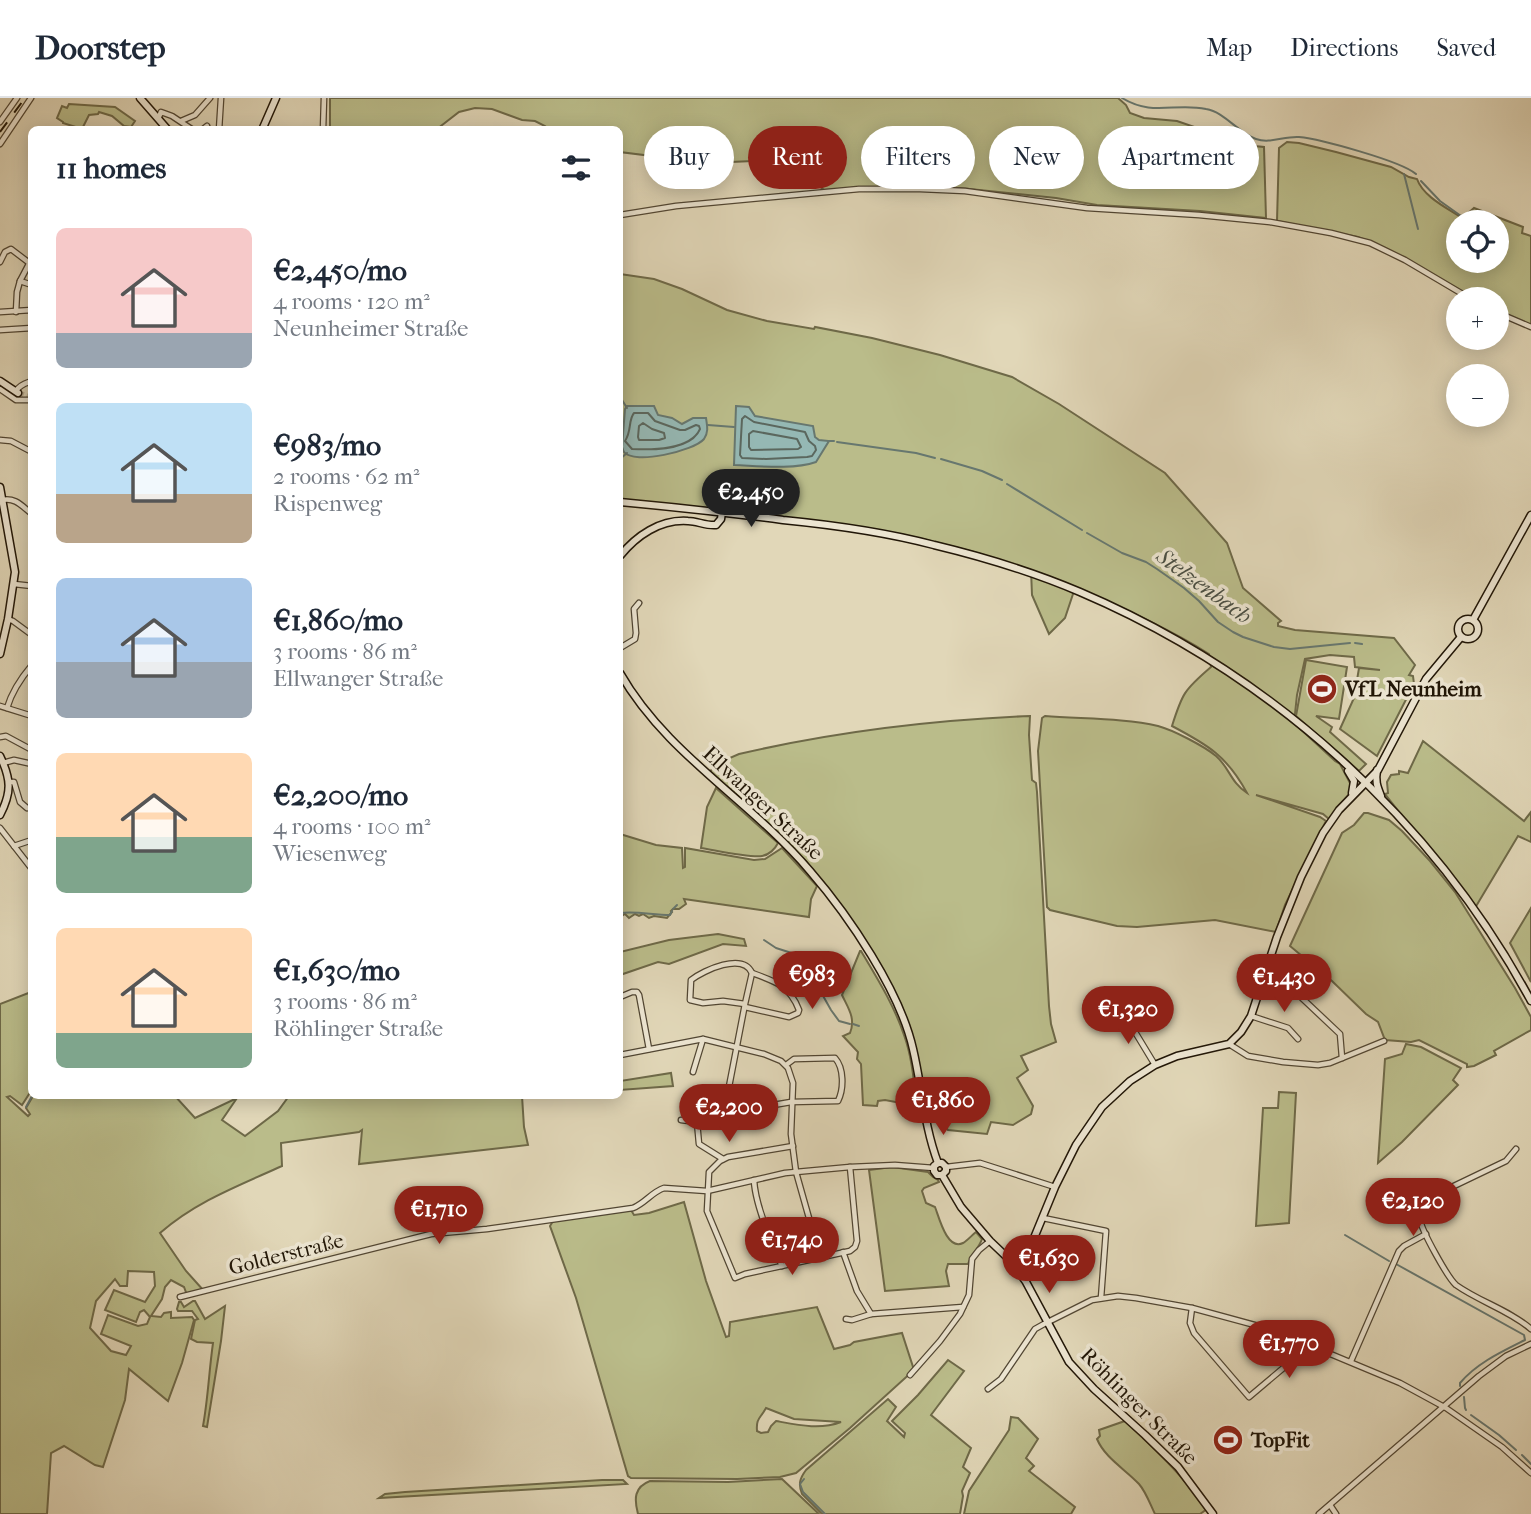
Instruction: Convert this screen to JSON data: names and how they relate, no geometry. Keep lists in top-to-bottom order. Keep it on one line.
{"streets":{"street":["Ellwanger Straße","Golderstraße","Röhlinger Straße"]},"crossings":[["Ellwanger Straße","Golderstraße"]],"water":["Stelzenbach"],"places":{"sports":["VfL Neunheim","TopFit"]},"page":{"header":"Doorstep","nav":["Map","Directions","Saved"],"chip":["Buy","Rent","Filters","New","Apartment"],"heading":"11 homes","map_buttons":["+","−"],"list":[{"name":"€2,450/mo","note":"4 rooms · 120 m² · Neunheimer Straße"},{"name":"€983/mo","note":"2 rooms · 62 m² · Rispenweg"},{"name":"€1,860/mo","note":"3 rooms · 86 m² · Ellwanger Straße"},{"name":"€2,200/mo","note":"4 rooms · 100 m² · Wiesenweg"},{"name":"€1,630/mo","note":"3 rooms · 86 m² · Röhlinger Straße"}],"price":["€2,450","€983","€1,430","€1,320","€1,860","€2,200","€2,120","€1,710","€1,740","€1,630","€1,770"]}}
